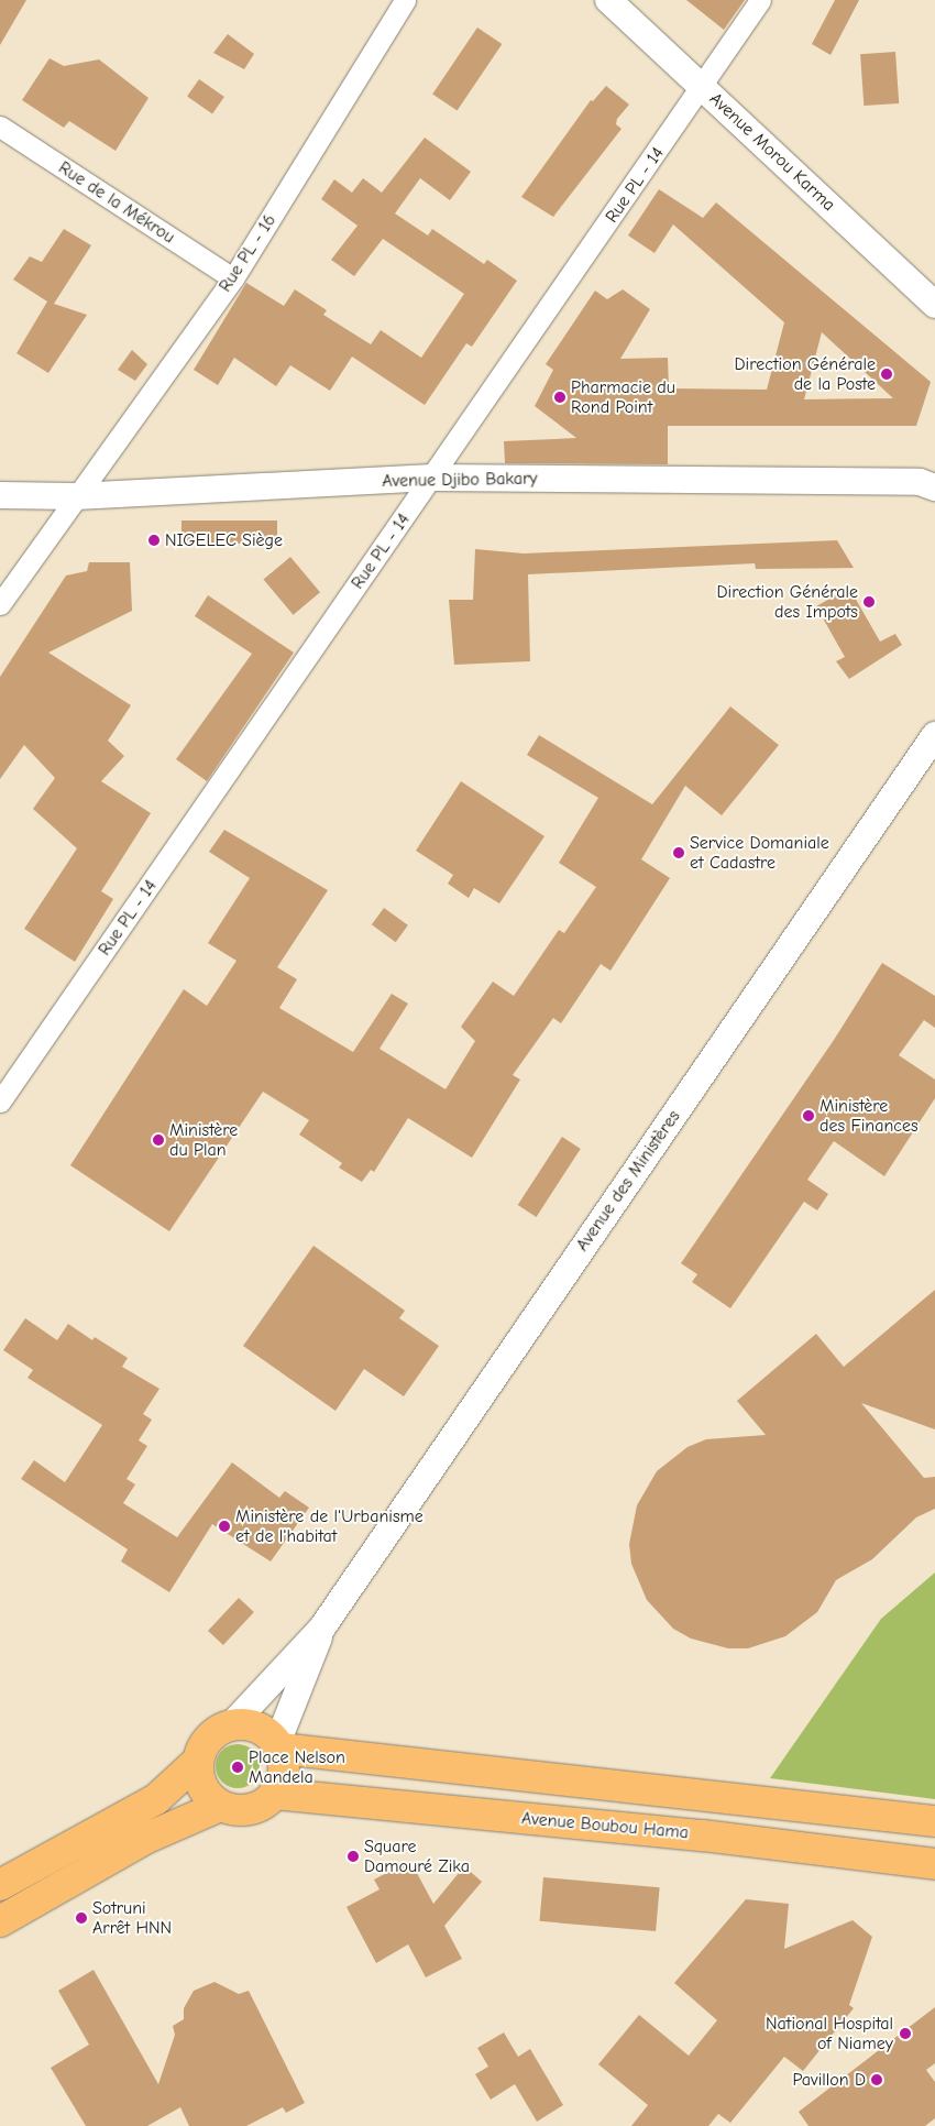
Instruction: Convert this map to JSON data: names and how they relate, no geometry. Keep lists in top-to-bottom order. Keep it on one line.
{"streets":{"main road":["Avenue Boubou Hama"],"street":["Avenue Morou Karma","Rue PL - 14","Rue de la Mékrou","Rue PL - 16","Avenue Djibo Bakary","Avenue des Ministères"]},"crossings":[["Avenue Morou Karma","Rue PL - 14"],["Rue PL - 14","Avenue Djibo Bakary"],["Rue de la Mékrou","Rue PL - 16"],["Rue PL - 16","Avenue Djibo Bakary"],["Avenue des Ministères","Avenue Boubou Hama"]],"places":["Direction Générale de la Poste","Pharmacie du Rond Point","NIGELEC Siège","Direction Générale des Impots","Service Domaniale et Cadastre","Ministère des Finances","Ministère du Plan","Ministère de l'Urbanisme et de l'habitat","Place Nelson Mandela","Square Damouré Zika","Sotruni Arrêt HNN","National Hospital of Niamey","Pavillon D"]}
